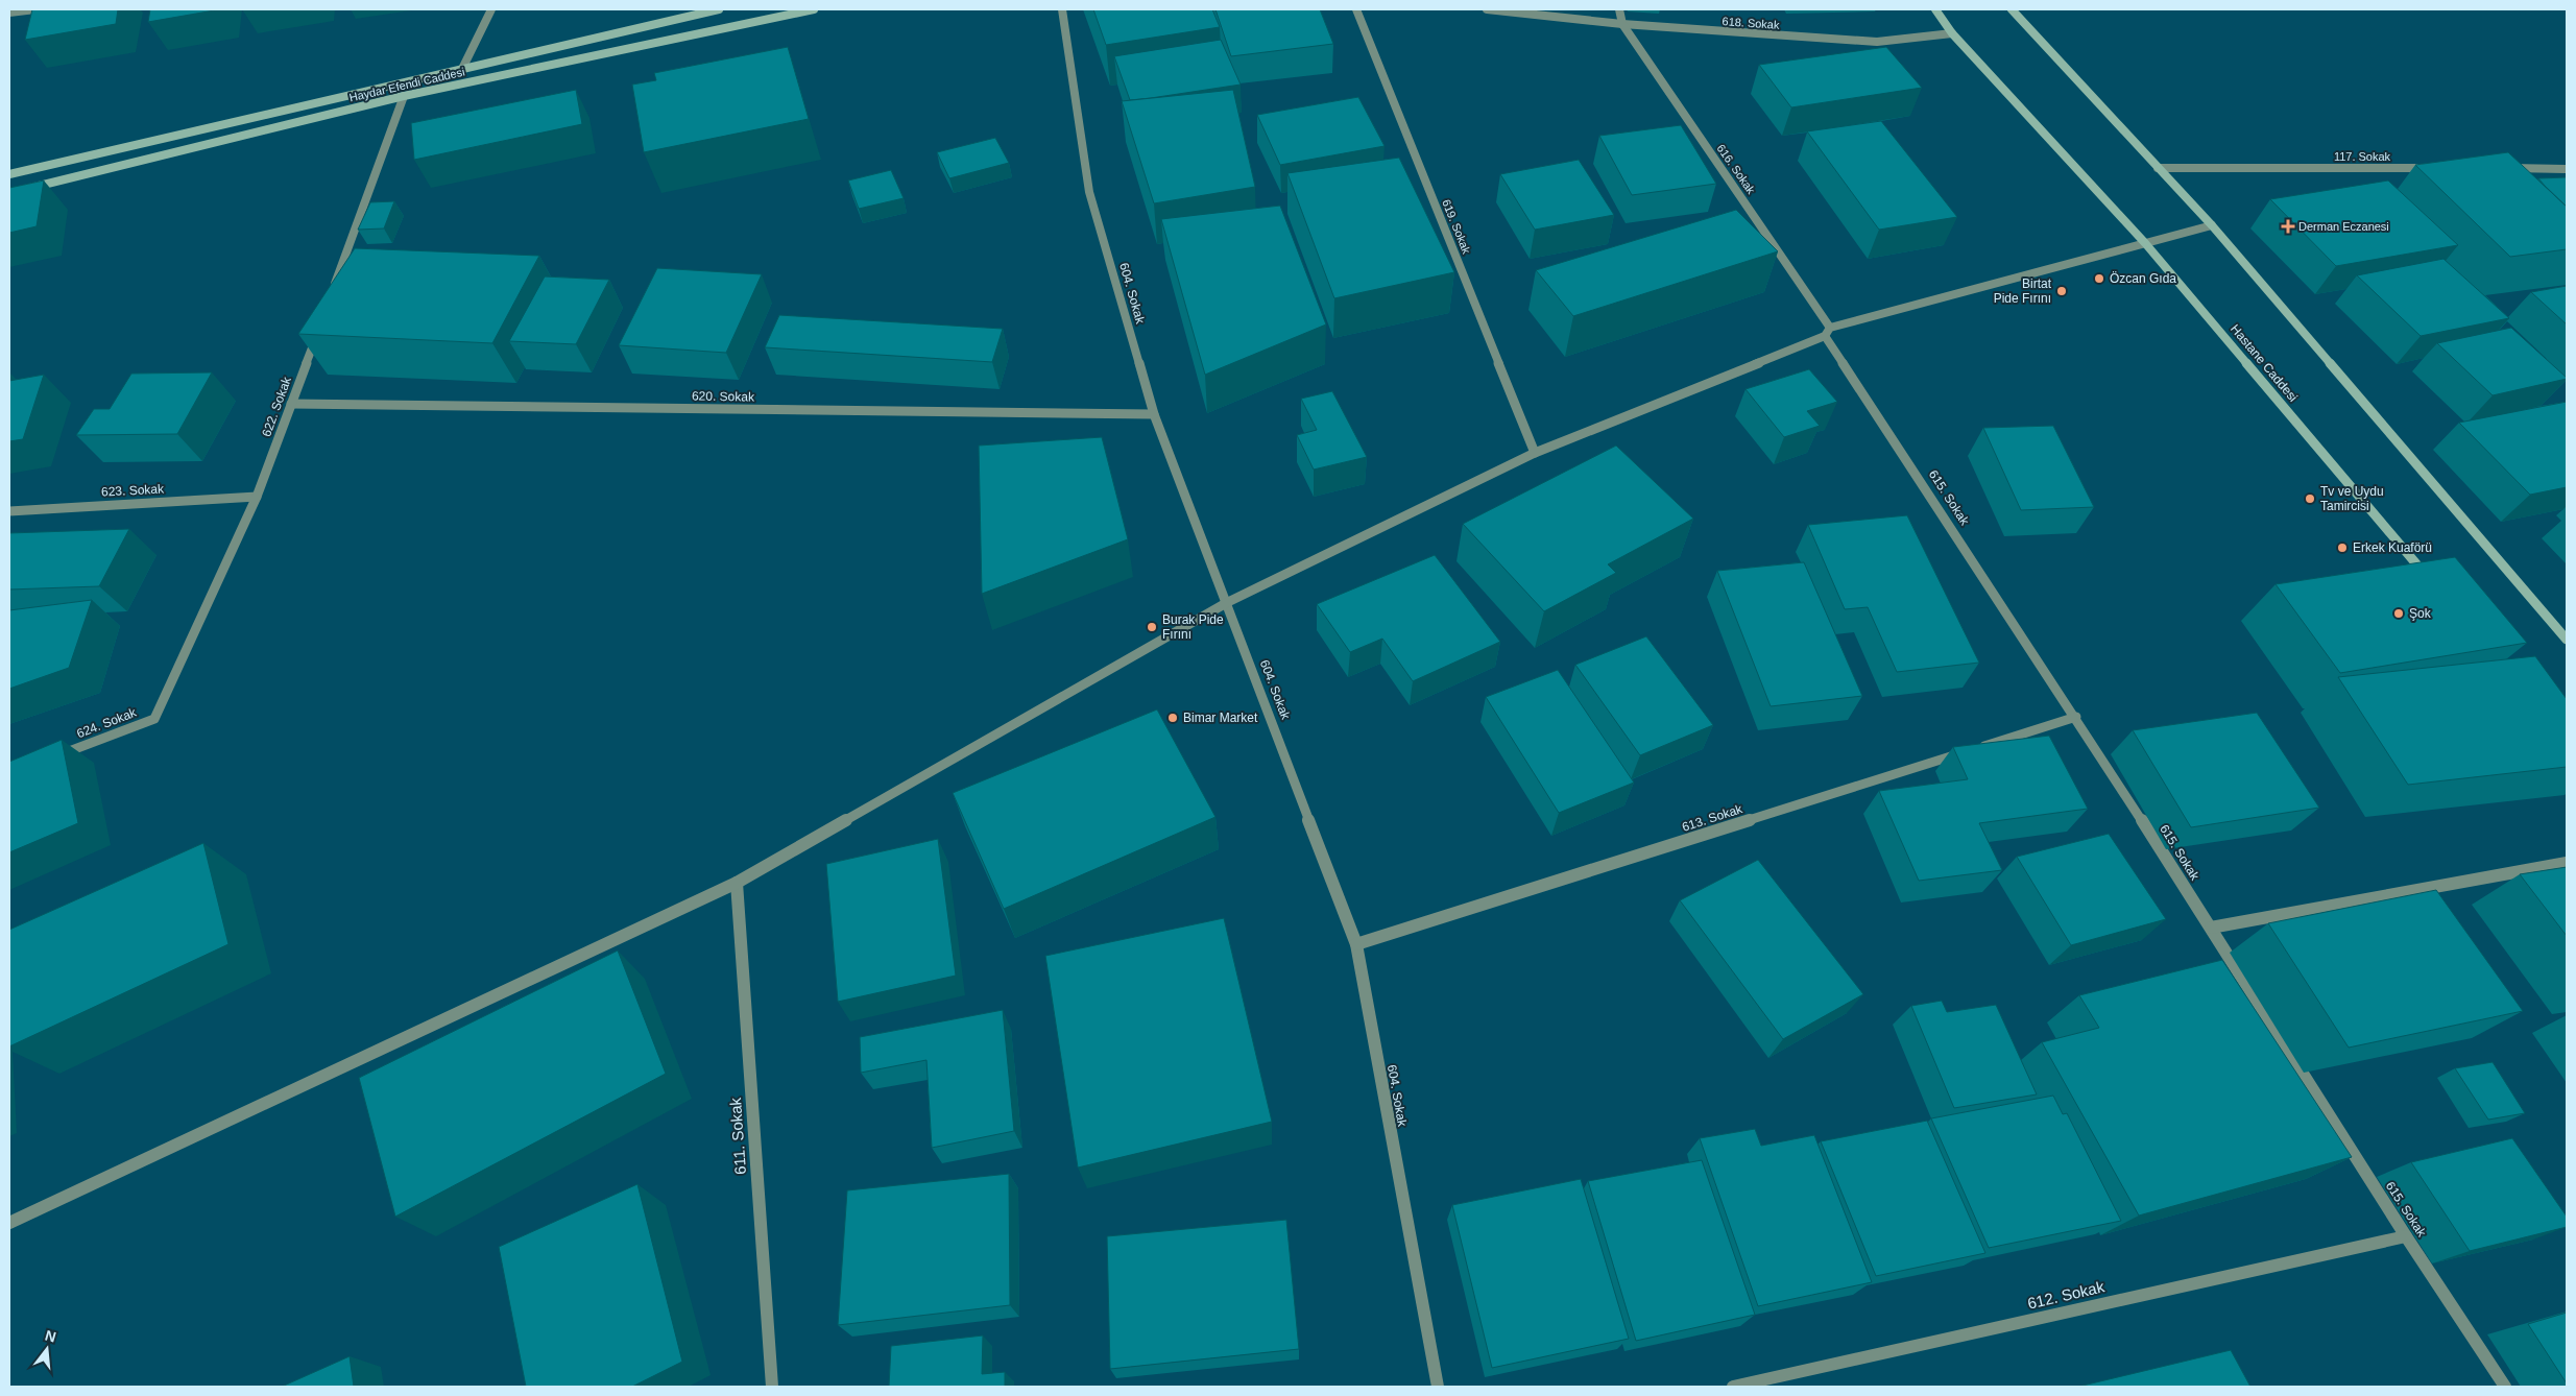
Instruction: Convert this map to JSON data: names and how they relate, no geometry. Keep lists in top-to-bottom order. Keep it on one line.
{"streets":{"main road":["Haydar Efendi Caddesi","Hastane Caddesi"],"street":["618. Sokak","117. Sokak","616. Sokak","619. Sokak","604. Sokak","620. Sokak","622. Sokak","623. Sokak","615. Sokak","624. Sokak","613. Sokak","611. Sokak","612. Sokak"]},"crossings":[["618. Sokak","616. Sokak"],["618. Sokak","Hastane Caddesi"],["616. Sokak","615. Sokak"],["604. Sokak","620. Sokak"],["604. Sokak","613. Sokak"],["620. Sokak","622. Sokak"],["622. Sokak","623. Sokak"],["622. Sokak","624. Sokak"],["615. Sokak","613. Sokak"],["615. Sokak","612. Sokak"]],"places":{"health":["Derman Eczanesi"],"other":["Özcan Gıda","Birtat Pide Fırını","Tv ve Uydu Tamircisi","Erkek Kuaförü","Şok","Burak Pide Fırını","Bimar Market"]},"north":"top"}
